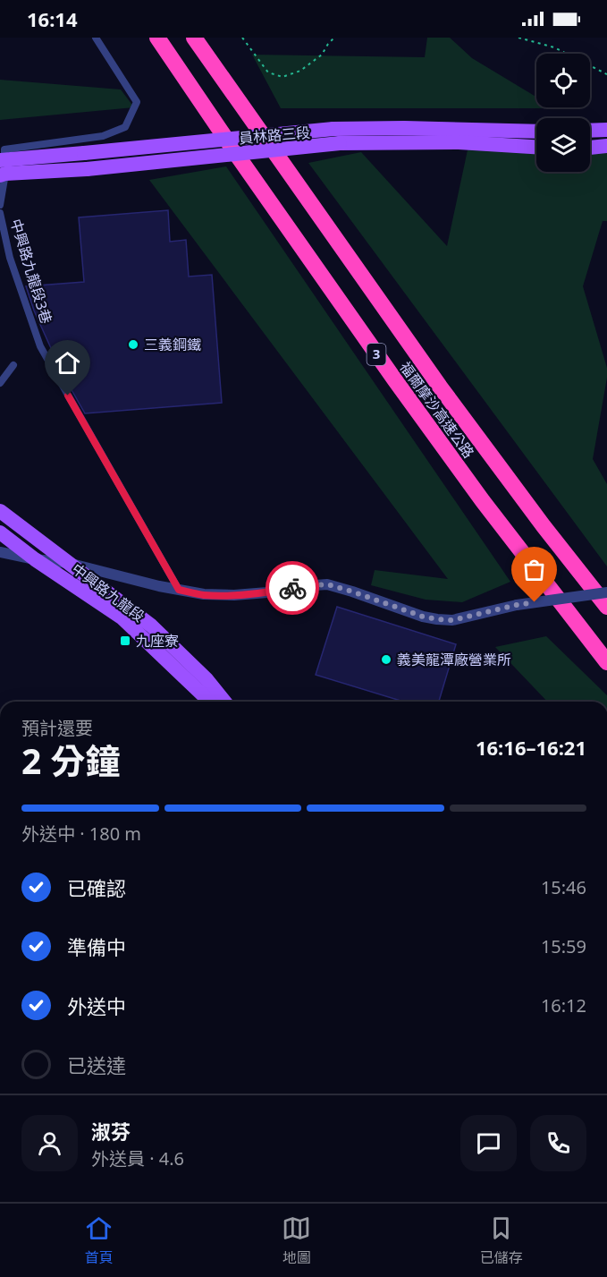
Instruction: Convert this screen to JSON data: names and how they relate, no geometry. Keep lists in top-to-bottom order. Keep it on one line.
{"streets":{"highway":["3","福爾摩沙高速公路"],"main road":["員林路三段","中興路九龍段"],"lane":["中興路九龍段3巷"]},"crossings":[["員林路三段","中興路九龍段3巷"]],"places":{"other":["三義鋼鐵","義美龍潭廠營業所"],"transit":["九座寮"]},"page":{"status":"16:14","heading":["2 分鐘","預計還要","16:16–16:21"],"panel":["淑芬","外送員 · 4.6"],"bar":"外送中 · 180 m","list":[["已確認","15:46"],["準備中","15:59"],["外送中","16:12"],"已送達"],"tabs":["首頁","地圖","已儲存"]}}
